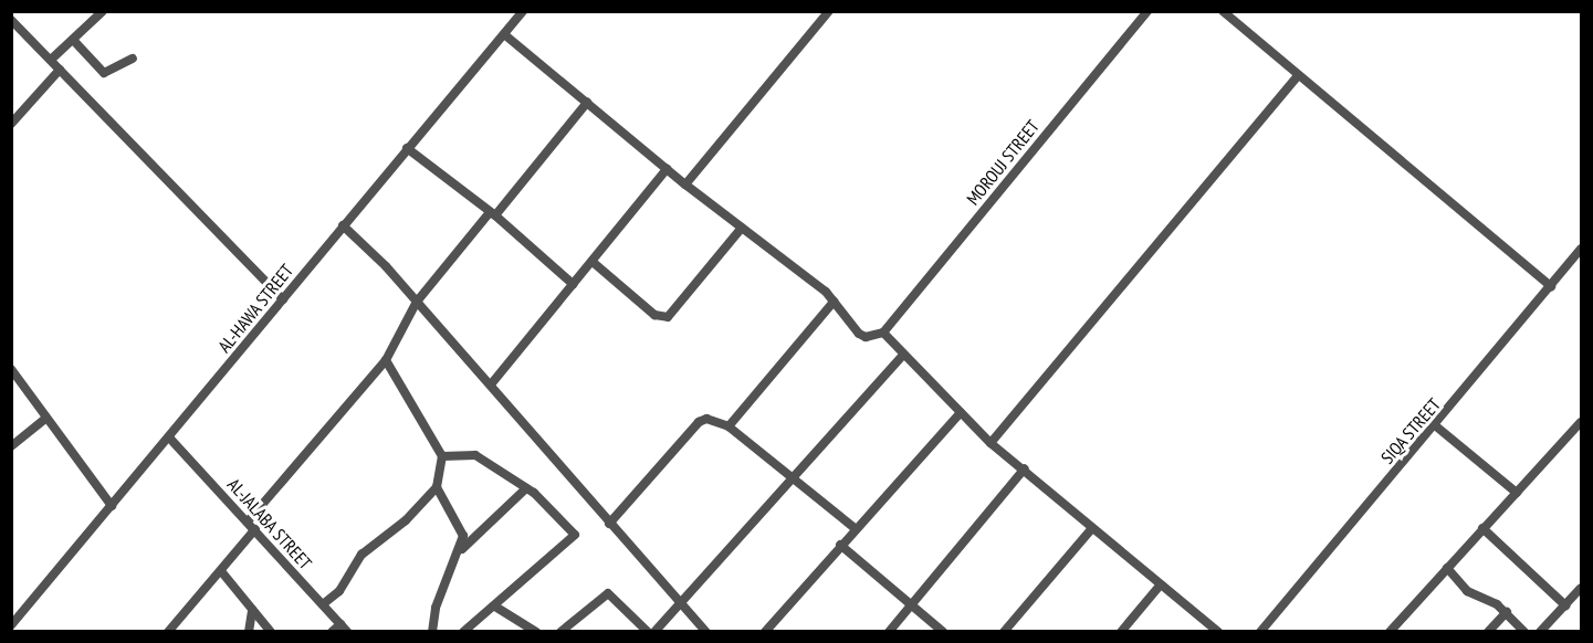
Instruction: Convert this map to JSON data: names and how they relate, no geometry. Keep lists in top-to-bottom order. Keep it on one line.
{"streets":{"street":["MOROUJ STREET","AL-HAWA STREET","SIQA STREET","AL-JALABA STREET"]},"crossings":[["AL-HAWA STREET","AL-JALABA STREET"]]}
